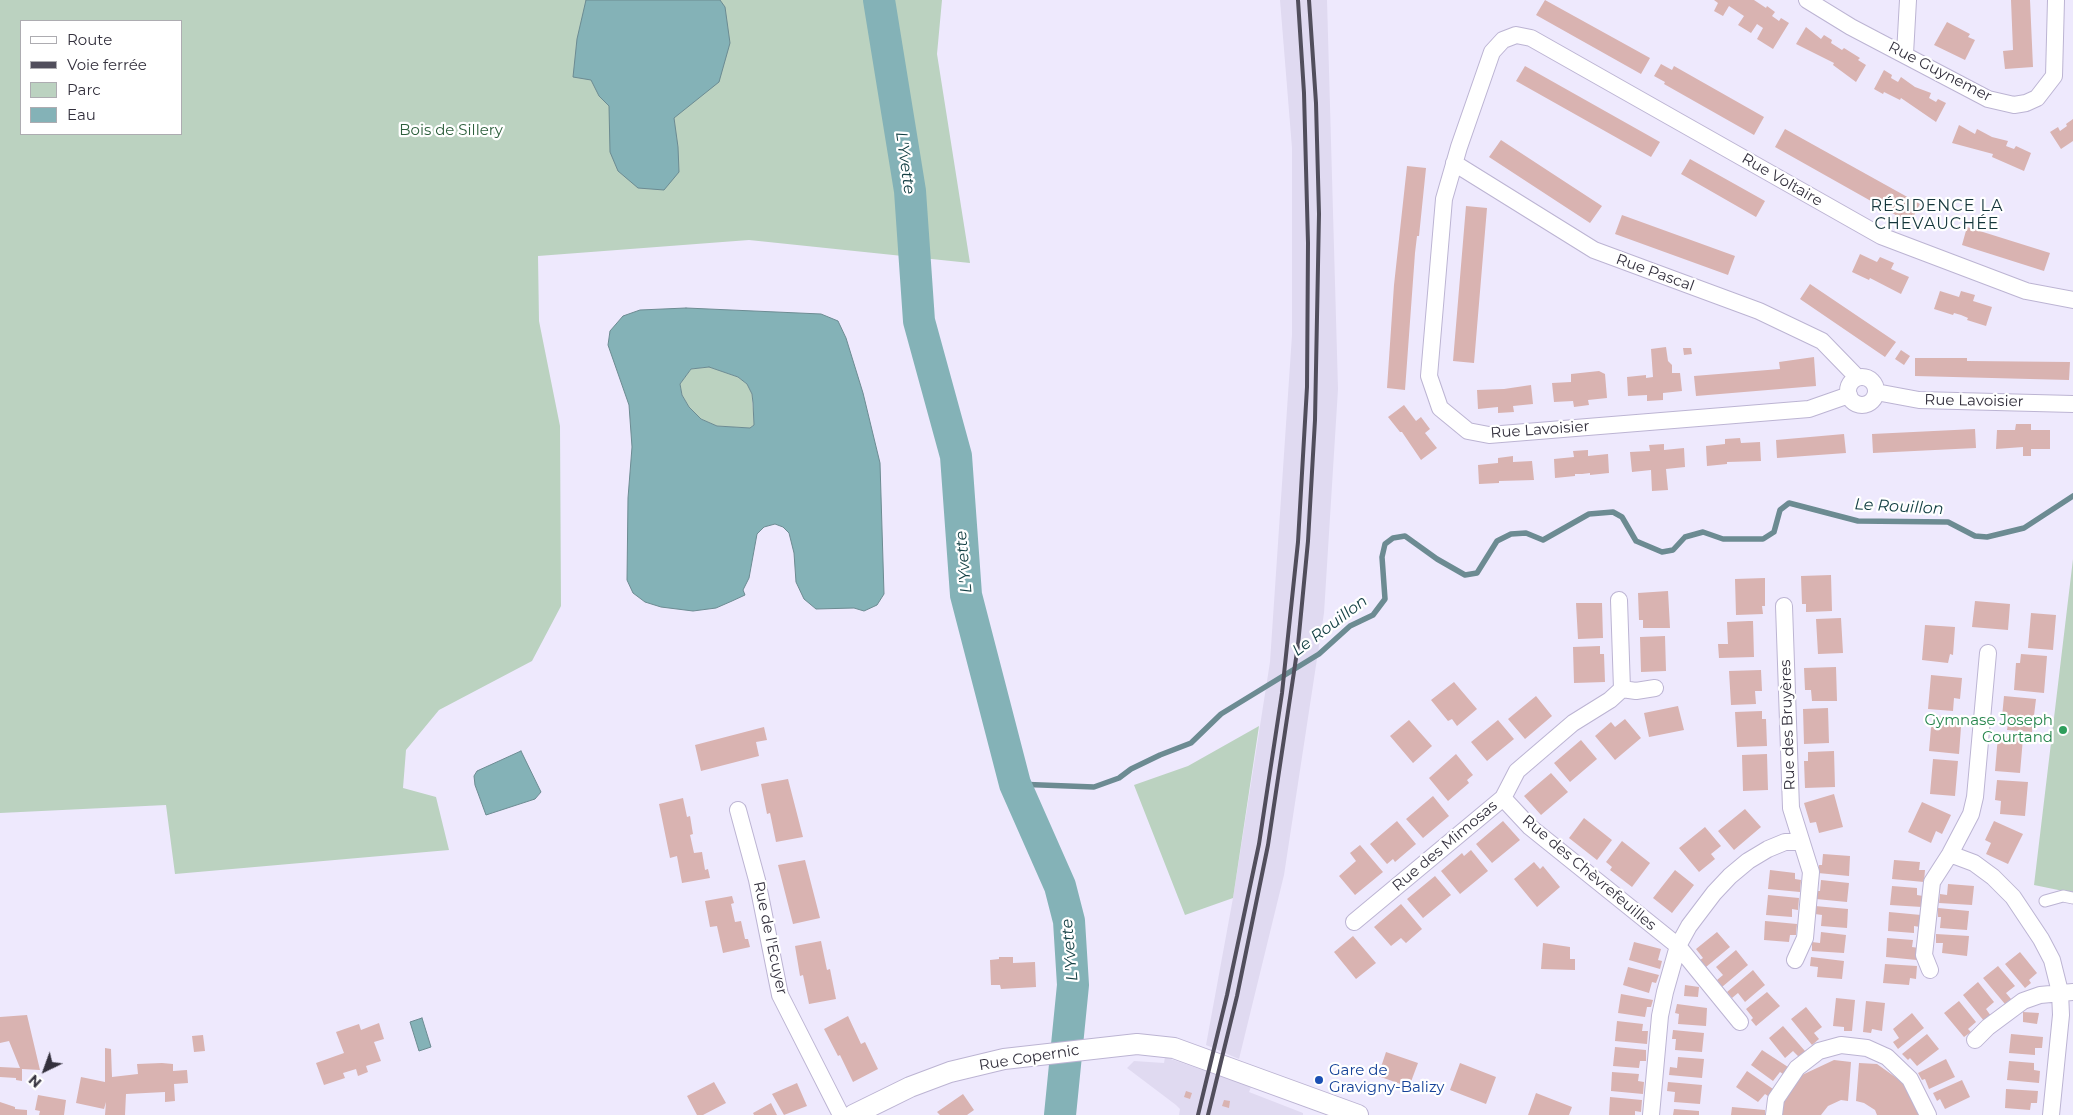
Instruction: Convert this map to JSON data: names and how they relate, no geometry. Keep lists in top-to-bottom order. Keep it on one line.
{"streets":{"street":["Rue Guynemer","Rue Voltaire","Rue Pascal","Rue Lavoisier","Rue des Bruyères","Rue des Mimosas","Rue des Chèvrefeuilles","Rue de l'Ecuyer","Rue Copernic"]},"crossings":[["Rue Voltaire","Rue Lavoisier"],["Rue Pascal","Rue Lavoisier"],["Rue des Mimosas","Rue des Chèvrefeuilles"]],"districts":["RÉSIDENCE LA CHEVAUCHÉE"],"water":["L'Yvette","Le Rouillon"],"parks":["Bois de Sillery"],"places":["Gymnase Joseph Courtand","Gare de Gravigny-Balizy"],"legend":["Route","Voie ferrée","Parc","Eau"],"north":"bottom left"}
